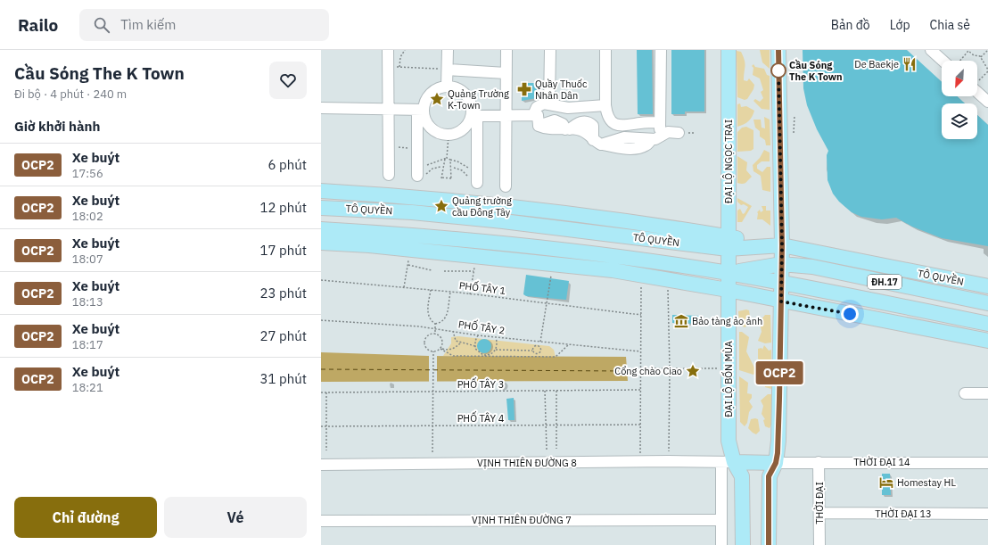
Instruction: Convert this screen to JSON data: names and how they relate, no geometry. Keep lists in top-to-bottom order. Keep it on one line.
{"streets":{"main road":["ĐẠI LỘ NGỌC TRAI","TÔ QUYỀN","ĐH.17","ĐẠI LỘ BỐN MÙA"],"street":["THỜI ĐẠI 14","VỊNH THIÊN ĐƯỜNG 8","THỜI ĐẠI","THỜI ĐẠI 13","VỊNH THIÊN ĐƯỜNG 7"],"path":["PHỐ TÂY 1","PHỐ TÂY 2","PHỐ TÂY 3","PHỐ TÂY 4"]},"crossings":[["ĐẠI LỘ NGỌC TRAI","TÔ QUYỀN"],["ĐẠI LỘ NGỌC TRAI","ĐẠI LỘ BỐN MÙA"],["TÔ QUYỀN","ĐẠI LỘ BỐN MÙA"],["ĐẠI LỘ BỐN MÙA","VỊNH THIÊN ĐƯỜNG 8"],["THỜI ĐẠI 14","THỜI ĐẠI"],["THỜI ĐẠI","THỜI ĐẠI 13"]],"places":{"restaurant":["De Baekje"],"other":["Cầu Sóng The K Town"],"pharmacy":["Quầy Thuốc Nhân Dân"],"place":["Quảng Trường K-Town","Quảng trường cầu Đông Tây","Cổng chào Ciao"],"museum":["Bảo tàng ảo ảnh"],"hotel":["Homestay HL"]},"lines":["bus line OCP2"],"north":"bottom left","page":{"header":"Railo","search":"Tìm kiếm","nav":["Bản đồ","Lớp","Chia sẻ"],"heading":[["Cầu Sóng The K Town","Đi bộ · 4 phút · 240 m"],"Giờ khởi hành"],"on_map":"OCP2","list":[{"mark":"OCP2","name":"Xe buýt","note":"17:56","value":"6 phút"},{"mark":"OCP2","name":"Xe buýt","note":"18:02","value":"12 phút"},{"mark":"OCP2","name":"Xe buýt","note":"18:07","value":"17 phút"},{"mark":"OCP2","name":"Xe buýt","note":"18:13","value":"23 phút"},{"mark":"OCP2","name":"Xe buýt","note":"18:17","value":"27 phút"},{"mark":"OCP2","name":"Xe buýt","note":"18:21","value":"31 phút"}],"buttons":["Chỉ đường","Vé"]}}
